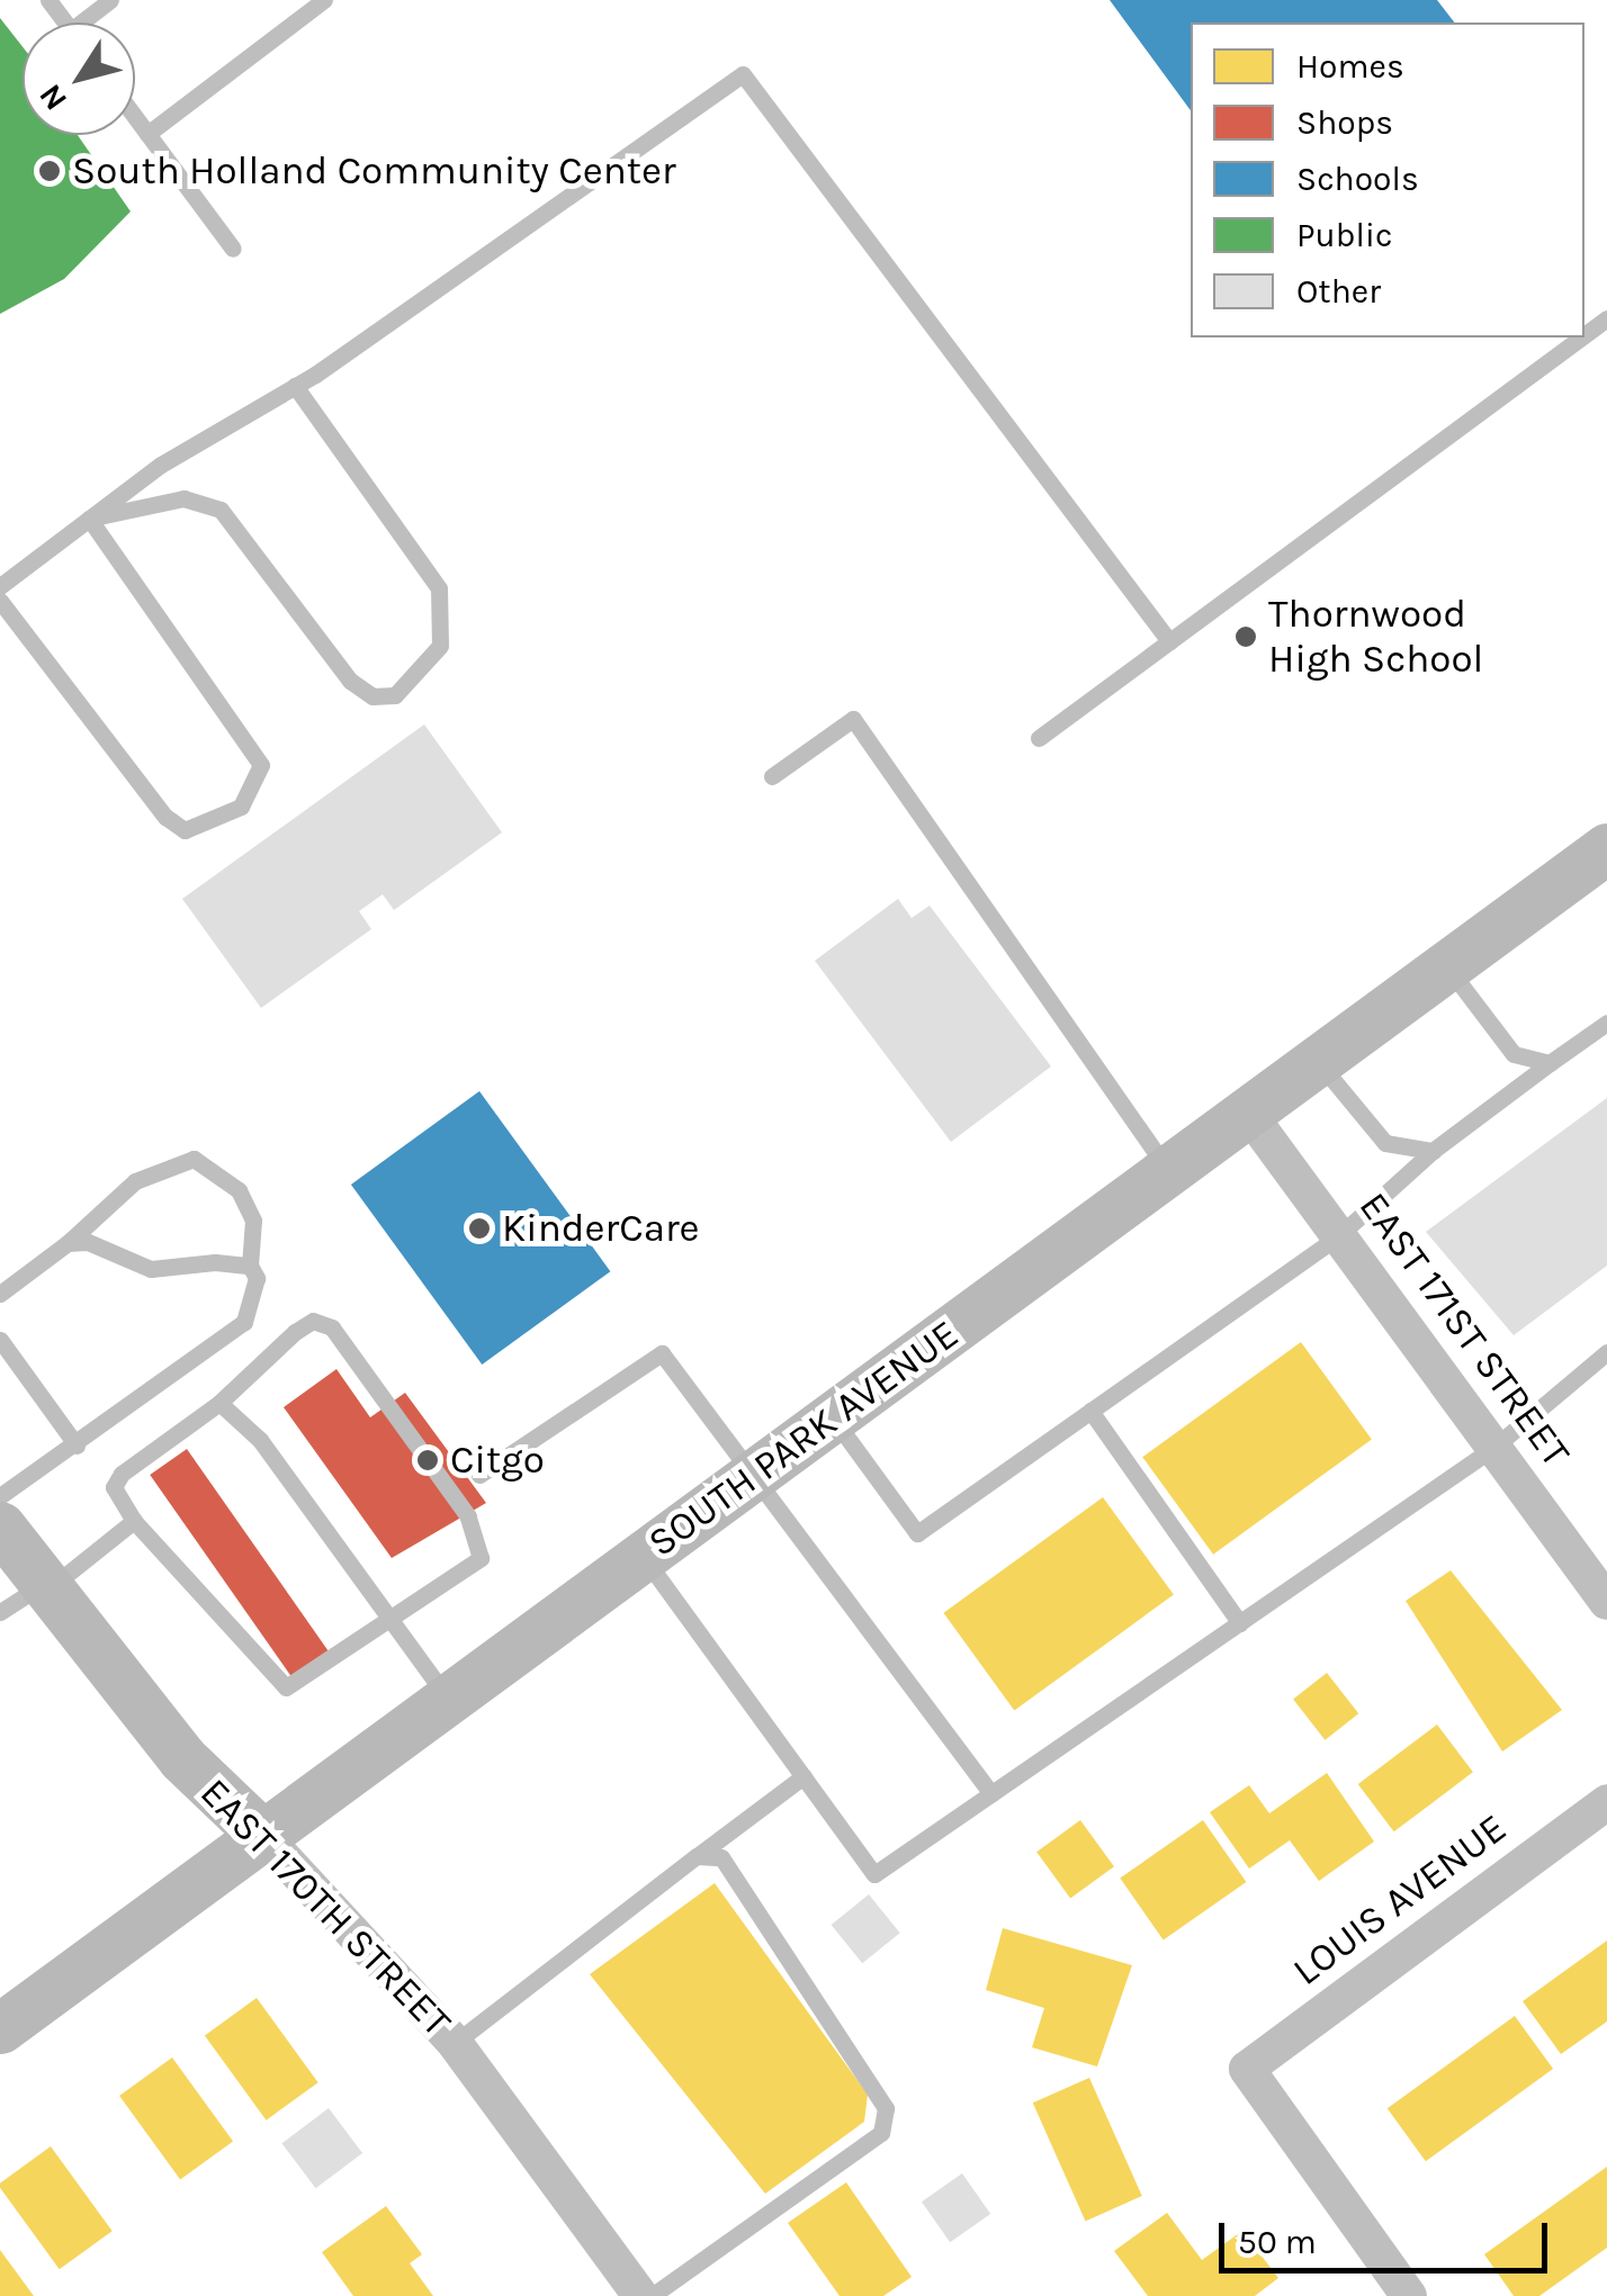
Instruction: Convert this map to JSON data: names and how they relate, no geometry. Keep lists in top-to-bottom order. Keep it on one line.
{"streets":{"street":["EAST 171ST STREET","SOUTH PARK AVENUE","LOUIS AVENUE","EAST 170TH STREET"]},"crossings":[["EAST 171ST STREET","SOUTH PARK AVENUE"],["SOUTH PARK AVENUE","EAST 170TH STREET"]],"places":["South Holland Community Center","Thornwood High School","KinderCare","Citgo"],"legend":["Homes","Shops","Schools","Public","Other"],"scale_bar":"50 m","north":"bottom left"}
